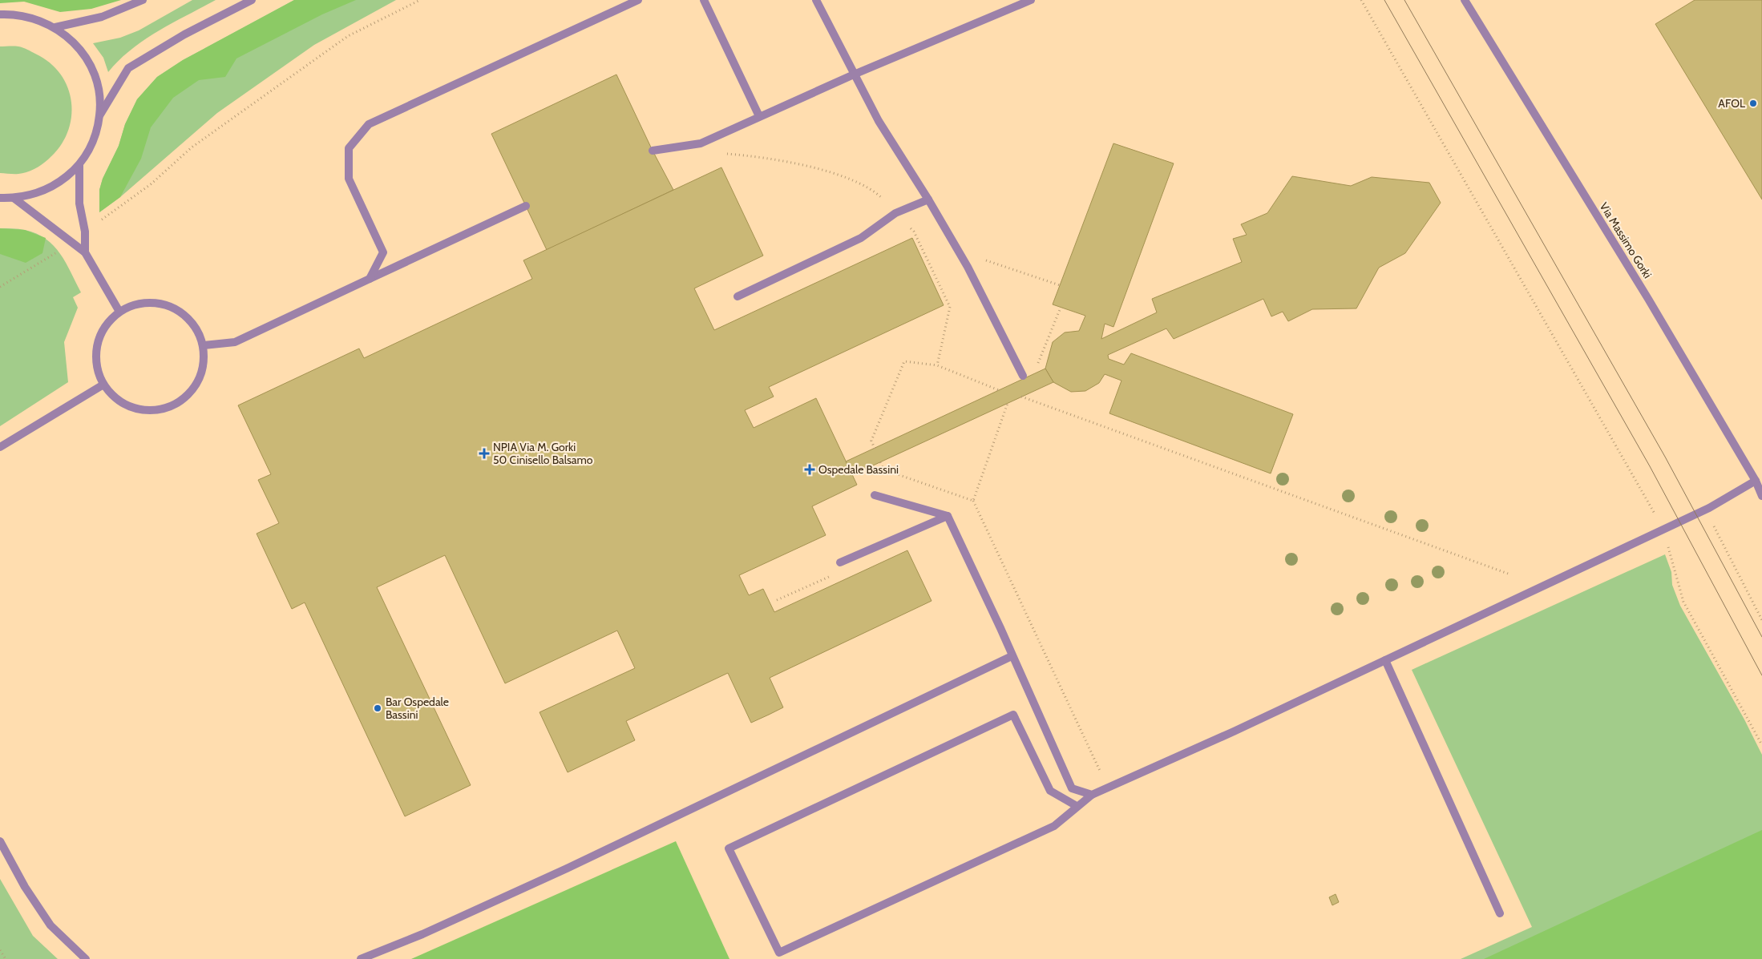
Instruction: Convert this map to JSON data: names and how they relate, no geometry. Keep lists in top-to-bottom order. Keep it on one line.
{"streets":{"street":["Via Massimo Gorki"]},"places":{"other":["AFOL","Bar Ospedale Bassini"],"health":["NPIA Via M. Gorki 50 Cinisello Balsamo","Ospedale Bassini"]}}
